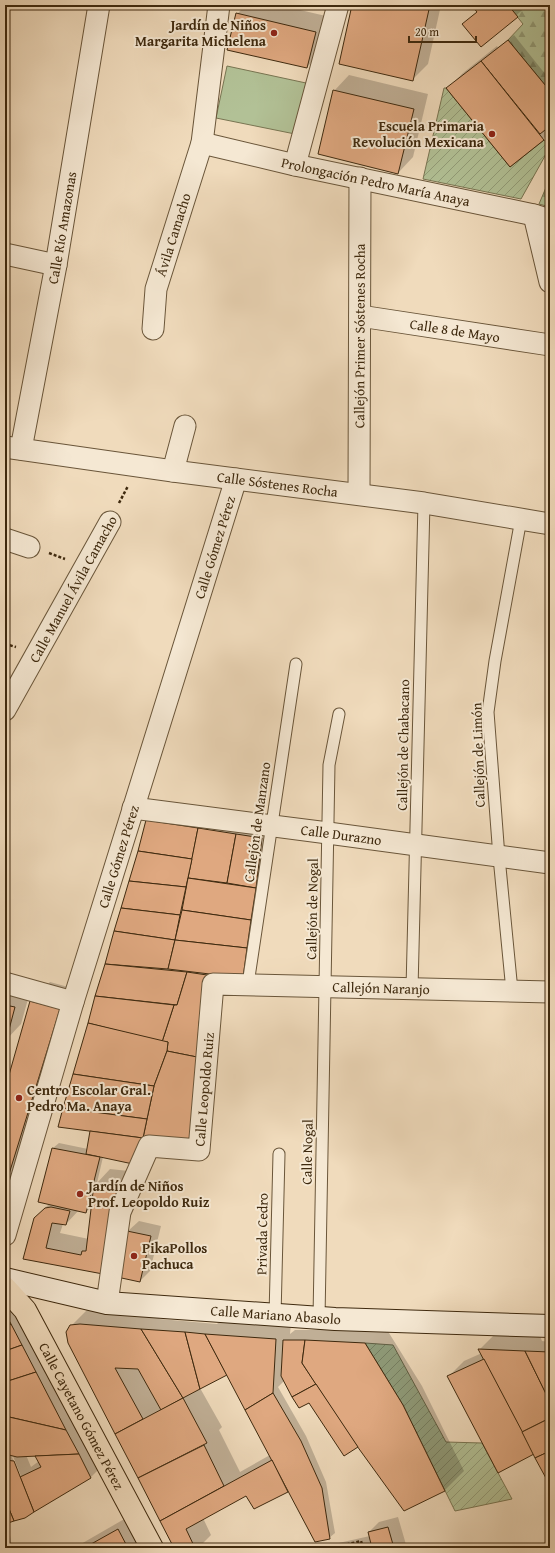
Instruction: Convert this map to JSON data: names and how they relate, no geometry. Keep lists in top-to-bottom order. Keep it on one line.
{"streets":{"main road":["Calle Cayetano Gómez Pérez"],"street":["Prolongación Pedro María Anaya","Calle Río Amazonas","Ávila Camacho","Calle 8 de Mayo","Callejón Primer Sóstenes Rocha","Calle Sóstenes Rocha","Calle Gómez Pérez","Calle Manuel Ávila Camacho","Calle Durazno","Callejón Naranjo","Calle Leopoldo Ruiz","Calle Mariano Abasolo"],"lane":["Callejón de Chabacano","Callejón de Limón","Callejón de Manzano","Callejón de Nogal","Calle Nogal","Privada Cedro"]},"crossings":[["Prolongación Pedro María Anaya","Ávila Camacho"],["Prolongación Pedro María Anaya","Callejón Primer Sóstenes Rocha"],["Calle Río Amazonas","Calle Sóstenes Rocha"],["Calle 8 de Mayo","Callejón Primer Sóstenes Rocha"],["Callejón Primer Sóstenes Rocha","Calle Sóstenes Rocha"],["Calle Sóstenes Rocha","Calle Gómez Pérez"],["Calle Sóstenes Rocha","Calle Manuel Ávila Camacho"],["Calle Sóstenes Rocha","Callejón de Chabacano"],["Calle Sóstenes Rocha","Callejón de Limón"],["Calle Gómez Pérez","Calle Durazno"],["Callejón de Chabacano","Calle Durazno"],["Callejón de Chabacano","Callejón Naranjo"],["Callejón de Limón","Calle Durazno"],["Callejón de Limón","Callejón Naranjo"],["Callejón de Manzano","Calle Durazno"],["Callejón de Manzano","Callejón Naranjo"],["Calle Durazno","Callejón de Nogal"],["Callejón de Nogal","Callejón Naranjo"],["Callejón de Nogal","Calle Nogal"],["Callejón Naranjo","Calle Leopoldo Ruiz"],["Callejón Naranjo","Calle Nogal"],["Calle Leopoldo Ruiz","Calle Mariano Abasolo"],["Calle Nogal","Calle Mariano Abasolo"],["Privada Cedro","Calle Mariano Abasolo"]],"places":["Jardín de Niños Margarita Michelena","Escuela Primaria Revolución Mexicana","Centro Escolar Gral. Pedro Ma. Anaya","Jardín de Niños Prof. Leopoldo Ruiz","PikaPollos Pachuca"],"scale_bar":"20 m"}
